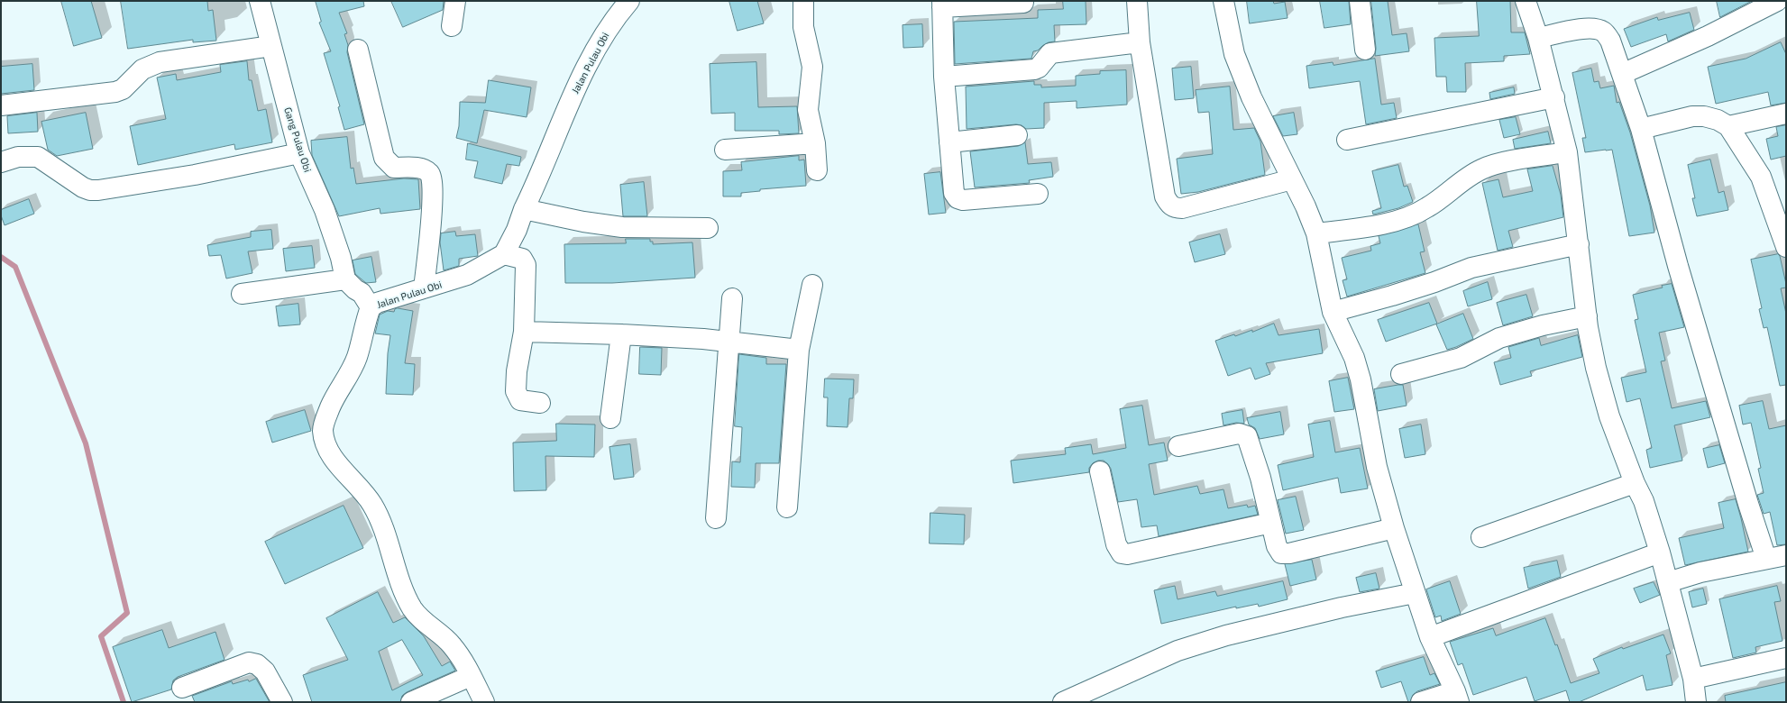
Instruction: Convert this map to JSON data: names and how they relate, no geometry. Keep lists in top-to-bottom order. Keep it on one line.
{"streets":{"street":["Jalan Pulau Obi","Gang Pulau Obi"]}}
